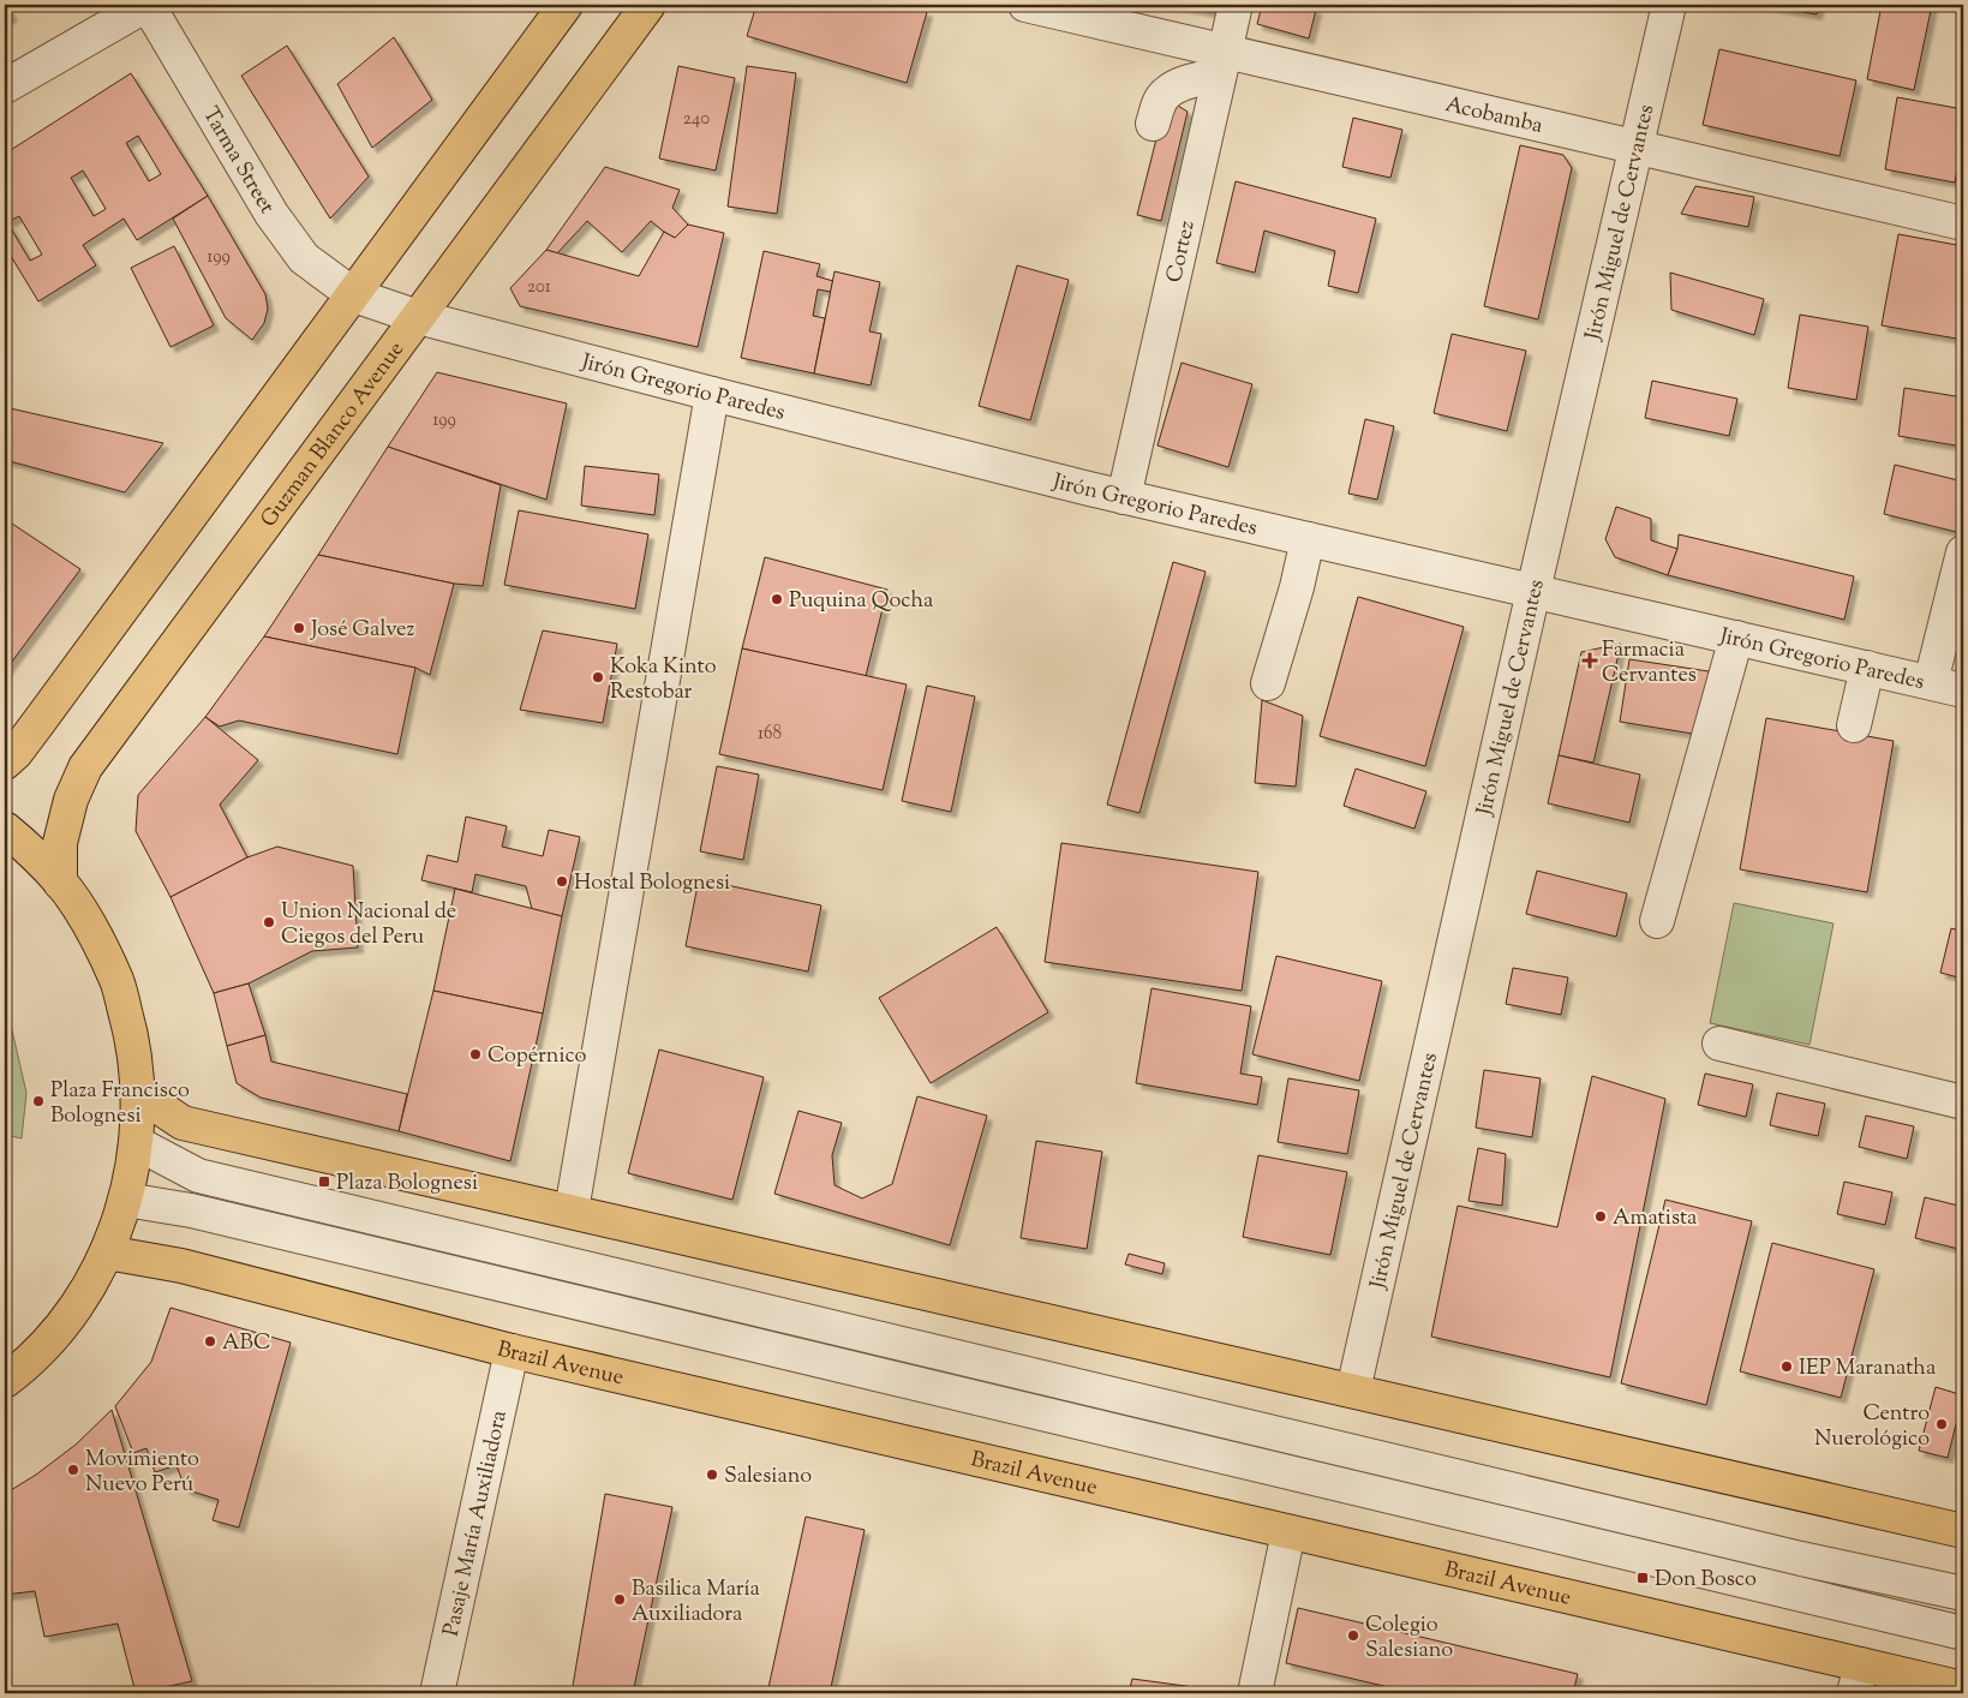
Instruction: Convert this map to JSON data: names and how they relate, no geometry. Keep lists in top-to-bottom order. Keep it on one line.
{"streets":{"main road":["Guzman Blanco Avenue","Brazil Avenue"],"street":["Acobamba","Tarma Street","Jirón Miguel de Cervantes","Cortez","Jirón Gregorio Paredes","Pasaje María Auxiliadora"]},"crossings":[["Acobamba","Jirón Miguel de Cervantes"],["Acobamba","Cortez"],["Tarma Street","Jirón Gregorio Paredes"],["Jirón Miguel de Cervantes","Jirón Gregorio Paredes"],["Cortez","Jirón Gregorio Paredes"],["Jirón Gregorio Paredes","Guzman Blanco Avenue"],["Brazil Avenue","Pasaje María Auxiliadora"]],"places":{"other":["Puquina Qocha","José Galvez","Koka Kinto Restobar","Hostal Bolognesi","Union Nacional de Ciegos del Peru","Copérnico","Plaza Francisco Bolognesi","Amatista","ABC","IEP Maranatha","Centro Nuerológico","Movimiento Nuevo Perú","Salesiano","Basilica María Auxiliadora","Colegio Salesiano"],"health":["Farmacia Cervantes"],"transit":["Plaza Bolognesi","Don Bosco"]},"house_numbers":["240","199","201","199","168"]}
